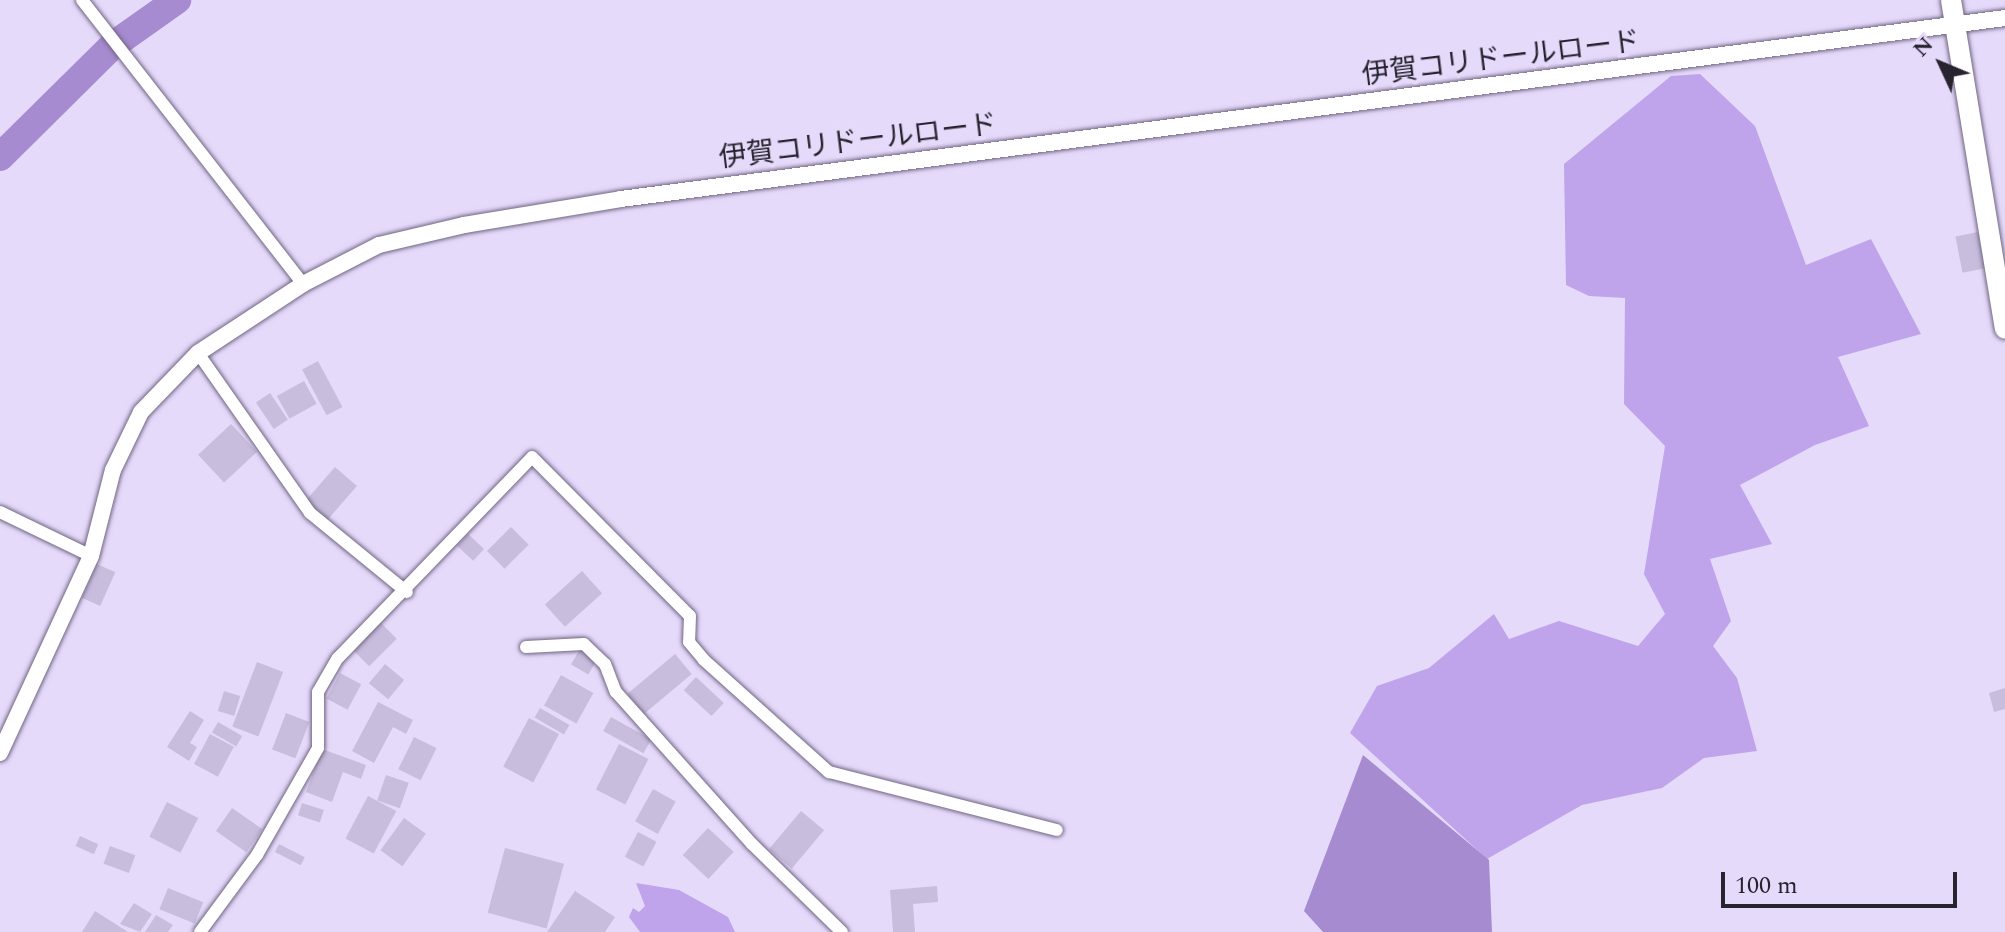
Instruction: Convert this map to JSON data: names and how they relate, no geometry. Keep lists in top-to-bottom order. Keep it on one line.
{"streets":{"street":["伊賀コリドールロード"]},"scale_bar":"100 m","north":"top left"}
